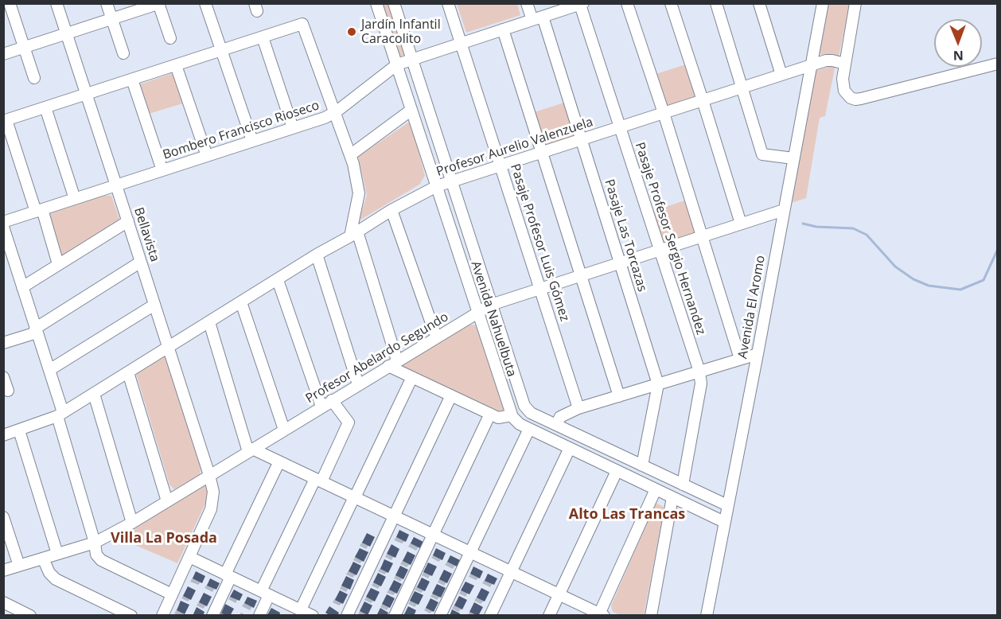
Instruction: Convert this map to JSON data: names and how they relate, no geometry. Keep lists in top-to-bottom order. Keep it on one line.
{"streets":{"street":["Bombero Francisco Rioseco","Profesor Aurelio Valenzuela","Bellavista","Pasaje Las Torcazas","Pasaje Profesor Sergio Hernandez","Pasaje Profesor Luis Gómez","Avenida El Aromo","Avenida Nahuelbuta","Profesor Abelardo Segundo"]},"crossings":[["Bombero Francisco Rioseco","Bellavista"],["Bombero Francisco Rioseco","Pasaje Las Torcazas"],["Bombero Francisco Rioseco","Pasaje Profesor Sergio Hernandez"],["Bombero Francisco Rioseco","Pasaje Profesor Luis Gómez"],["Bombero Francisco Rioseco","Avenida Nahuelbuta"],["Profesor Aurelio Valenzuela","Bellavista"],["Profesor Aurelio Valenzuela","Pasaje Las Torcazas"],["Profesor Aurelio Valenzuela","Pasaje Profesor Sergio Hernandez"],["Profesor Aurelio Valenzuela","Pasaje Profesor Luis Gómez"],["Profesor Aurelio Valenzuela","Avenida El Aromo"],["Profesor Aurelio Valenzuela","Avenida Nahuelbuta"],["Bellavista","Profesor Abelardo Segundo"],["Pasaje Las Torcazas","Avenida Nahuelbuta"],["Pasaje Las Torcazas","Profesor Abelardo Segundo"],["Pasaje Profesor Sergio Hernandez","Avenida Nahuelbuta"],["Pasaje Profesor Sergio Hernandez","Profesor Abelardo Segundo"],["Pasaje Profesor Luis Gómez","Profesor Abelardo Segundo"],["Avenida El Aromo","Avenida Nahuelbuta"],["Avenida El Aromo","Profesor Abelardo Segundo"],["Avenida Nahuelbuta","Profesor Abelardo Segundo"]],"districts":["Alto Las Trancas","Villa La Posada"],"places":["Jardín Infantil Caracolito"],"north":"bottom"}
